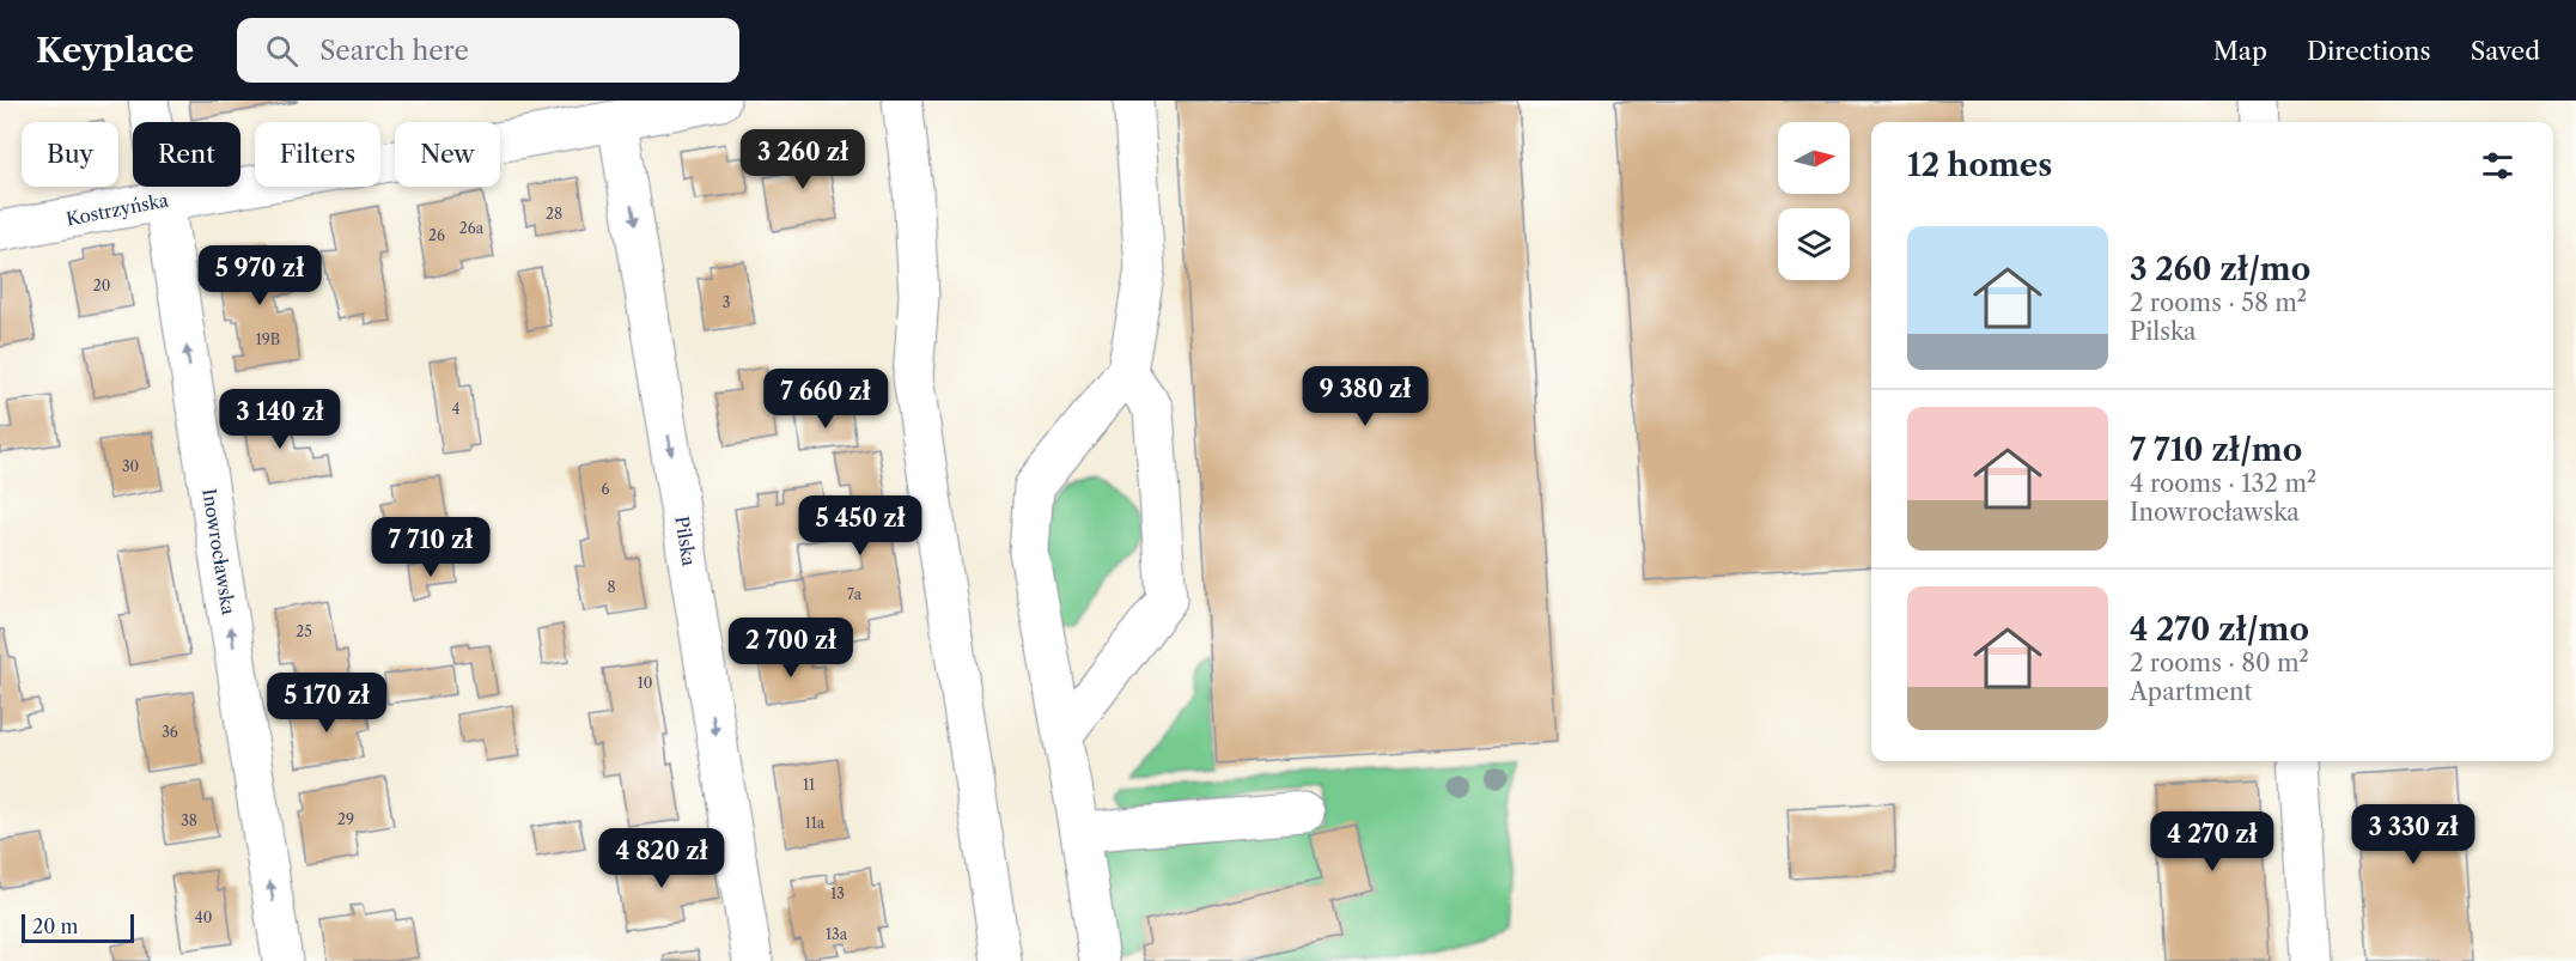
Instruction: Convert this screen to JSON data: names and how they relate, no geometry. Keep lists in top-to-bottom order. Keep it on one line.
{"streets":{"street":["Kostrzyńska","Pilska","Inowrocławska"]},"crossings":[["Kostrzyńska","Pilska"],["Kostrzyńska","Inowrocławska"]],"one_way":["Inowrocławska"],"house_numbers":["28","26a","26","20","3","19B","4","30","6","8","7a","25","10","36","11","29","38","11a","13","40","13a"],"scale_bar":"20 m","north":"right","page":{"header":"Keyplace","search":"Search here","nav":["Map","Directions","Saved"],"chip":["Buy","Rent","Filters","New"],"heading":"12 homes","price":["3 260 zł","5 970 zł","9 380 zł","7 660 zł","3 140 zł","5 450 zł","7 710 zł","2 700 zł","5 170 zł","3 330 zł","4 270 zł","4 820 zł"],"list":[{"name":"3 260 zł/mo","note":"2 rooms · 58 m² · Pilska"},{"name":"7 710 zł/mo","note":"4 rooms · 132 m² · Inowrocławska"},{"name":"4 270 zł/mo","note":"2 rooms · 80 m² · Apartment"}],"scale":"20 m"}}
